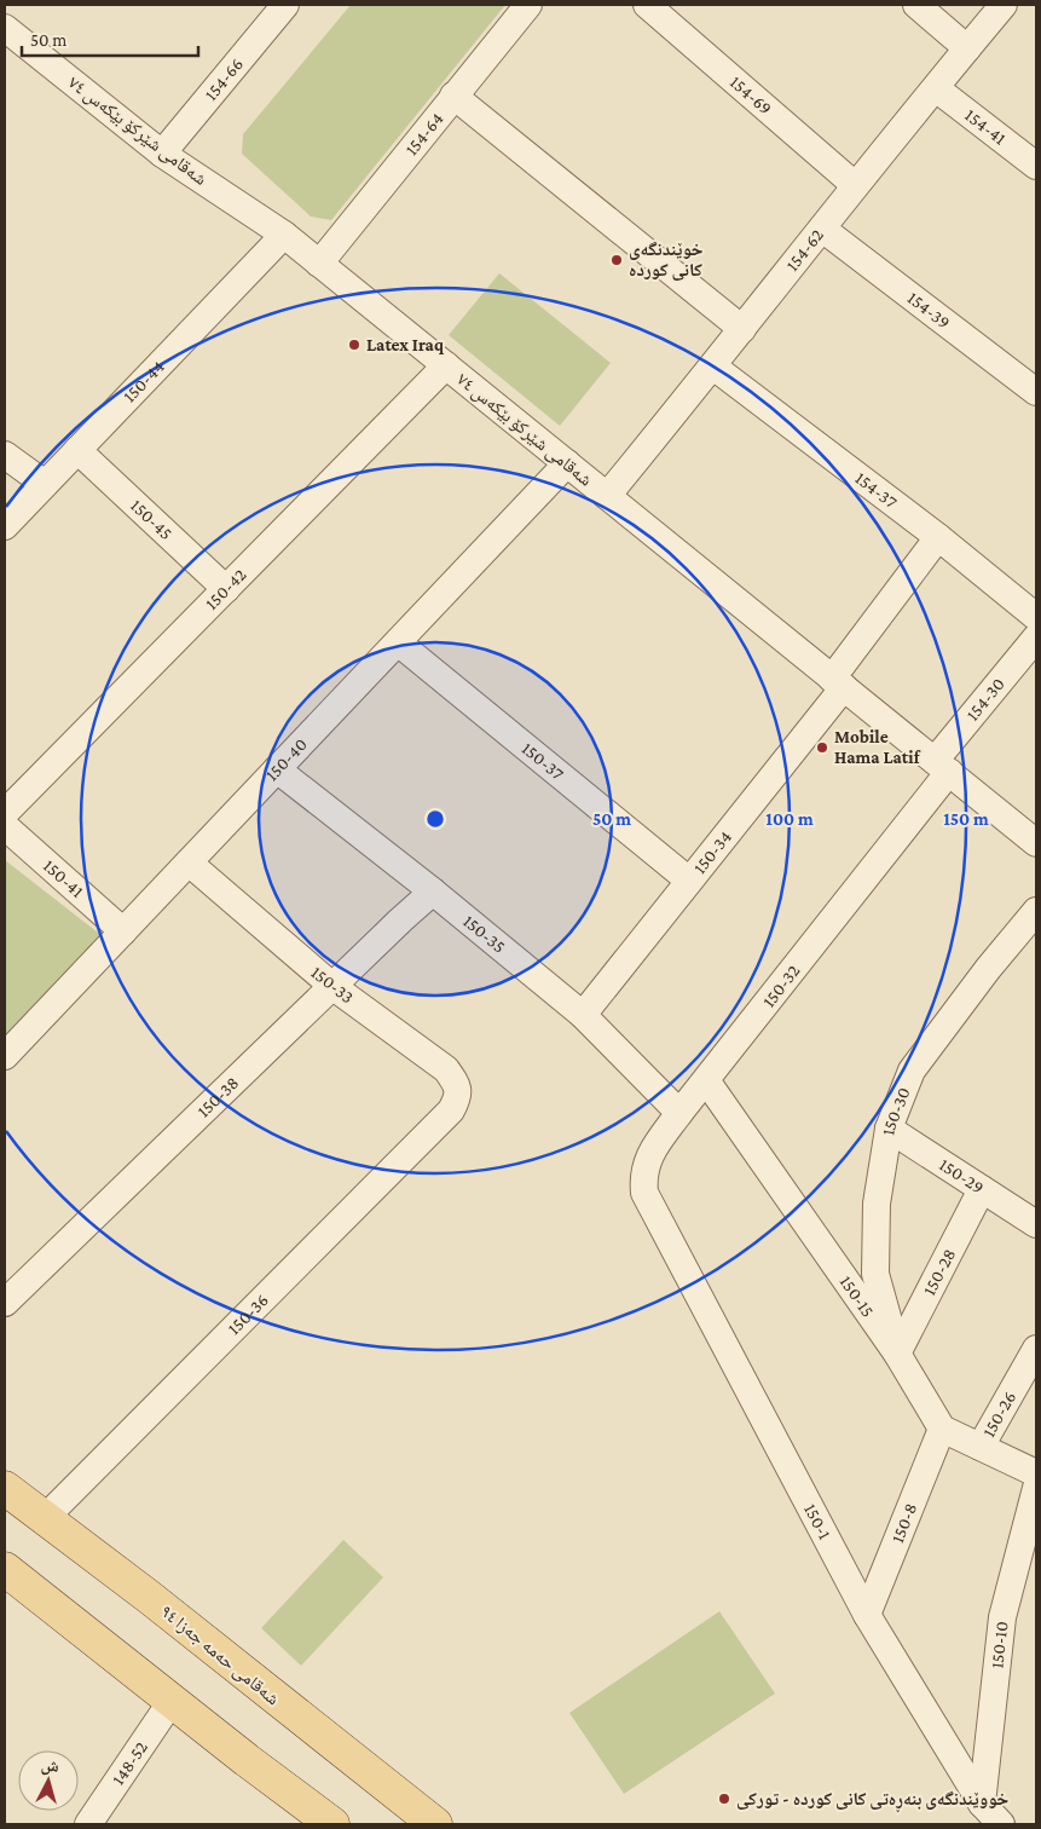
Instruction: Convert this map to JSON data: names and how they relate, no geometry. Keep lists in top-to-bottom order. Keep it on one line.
{"streets":{"main road":["شەقامی حەمە جەزا ٩٤"],"street":["154-66","154-69","154-41","شەقامی شێرکۆ بێکەس ٧٤","154-64","154-62","154-39","150-44","154-37","150-45","150-42","154-30","150-40","150-37","150-34","150-41","150-35","150-33","150-32","150-38","150-30","150-29","150-28","150-15","150-36","150-26","150-1","150-8","150-10","148-52"]},"crossings":[["154-66","شەقامی شێرکۆ بێکەس ٧٤"],["154-69","154-62"],["154-41","154-62"],["شەقامی شێرکۆ بێکەس ٧٤","154-64"],["شەقامی شێرکۆ بێکەس ٧٤","154-62"],["شەقامی شێرکۆ بێکەس ٧٤","150-44"],["شەقامی شێرکۆ بێکەس ٧٤","150-42"],["شەقامی شێرکۆ بێکەس ٧٤","154-30"],["شەقامی شێرکۆ بێکەس ٧٤","150-40"],["شەقامی شێرکۆ بێکەس ٧٤","150-34"],["شەقامی شێرکۆ بێکەس ٧٤","150-32"],["154-62","154-39"],["154-62","154-37"],["150-44","150-45"],["154-37","150-34"],["150-45","150-42"],["154-30","150-32"],["150-40","150-37"],["150-40","150-41"],["150-40","150-35"],["150-40","150-33"],["150-37","150-34"],["150-34","150-35"],["150-35","150-32"],["150-35","150-38"],["150-33","150-38"],["150-33","150-36"],["150-32","150-15"],["150-32","150-1"],["150-30","150-29"],["150-30","150-28"],["150-30","150-15"],["150-29","150-28"],["150-28","150-15"],["150-15","150-8"],["150-36","شەقامی حەمە جەزا ٩٤"],["150-1","150-8"],["150-1","150-10"]],"places":["خوێندنگەی کانی کوردە","Latex Iraq","Mobile Hama Latif","خووێندنگەی بنەڕەتی کانی کوردە - تورکی"],"scale_bar":"50 m","north":"top","rings":["50 m","100 m","150 m"]}
